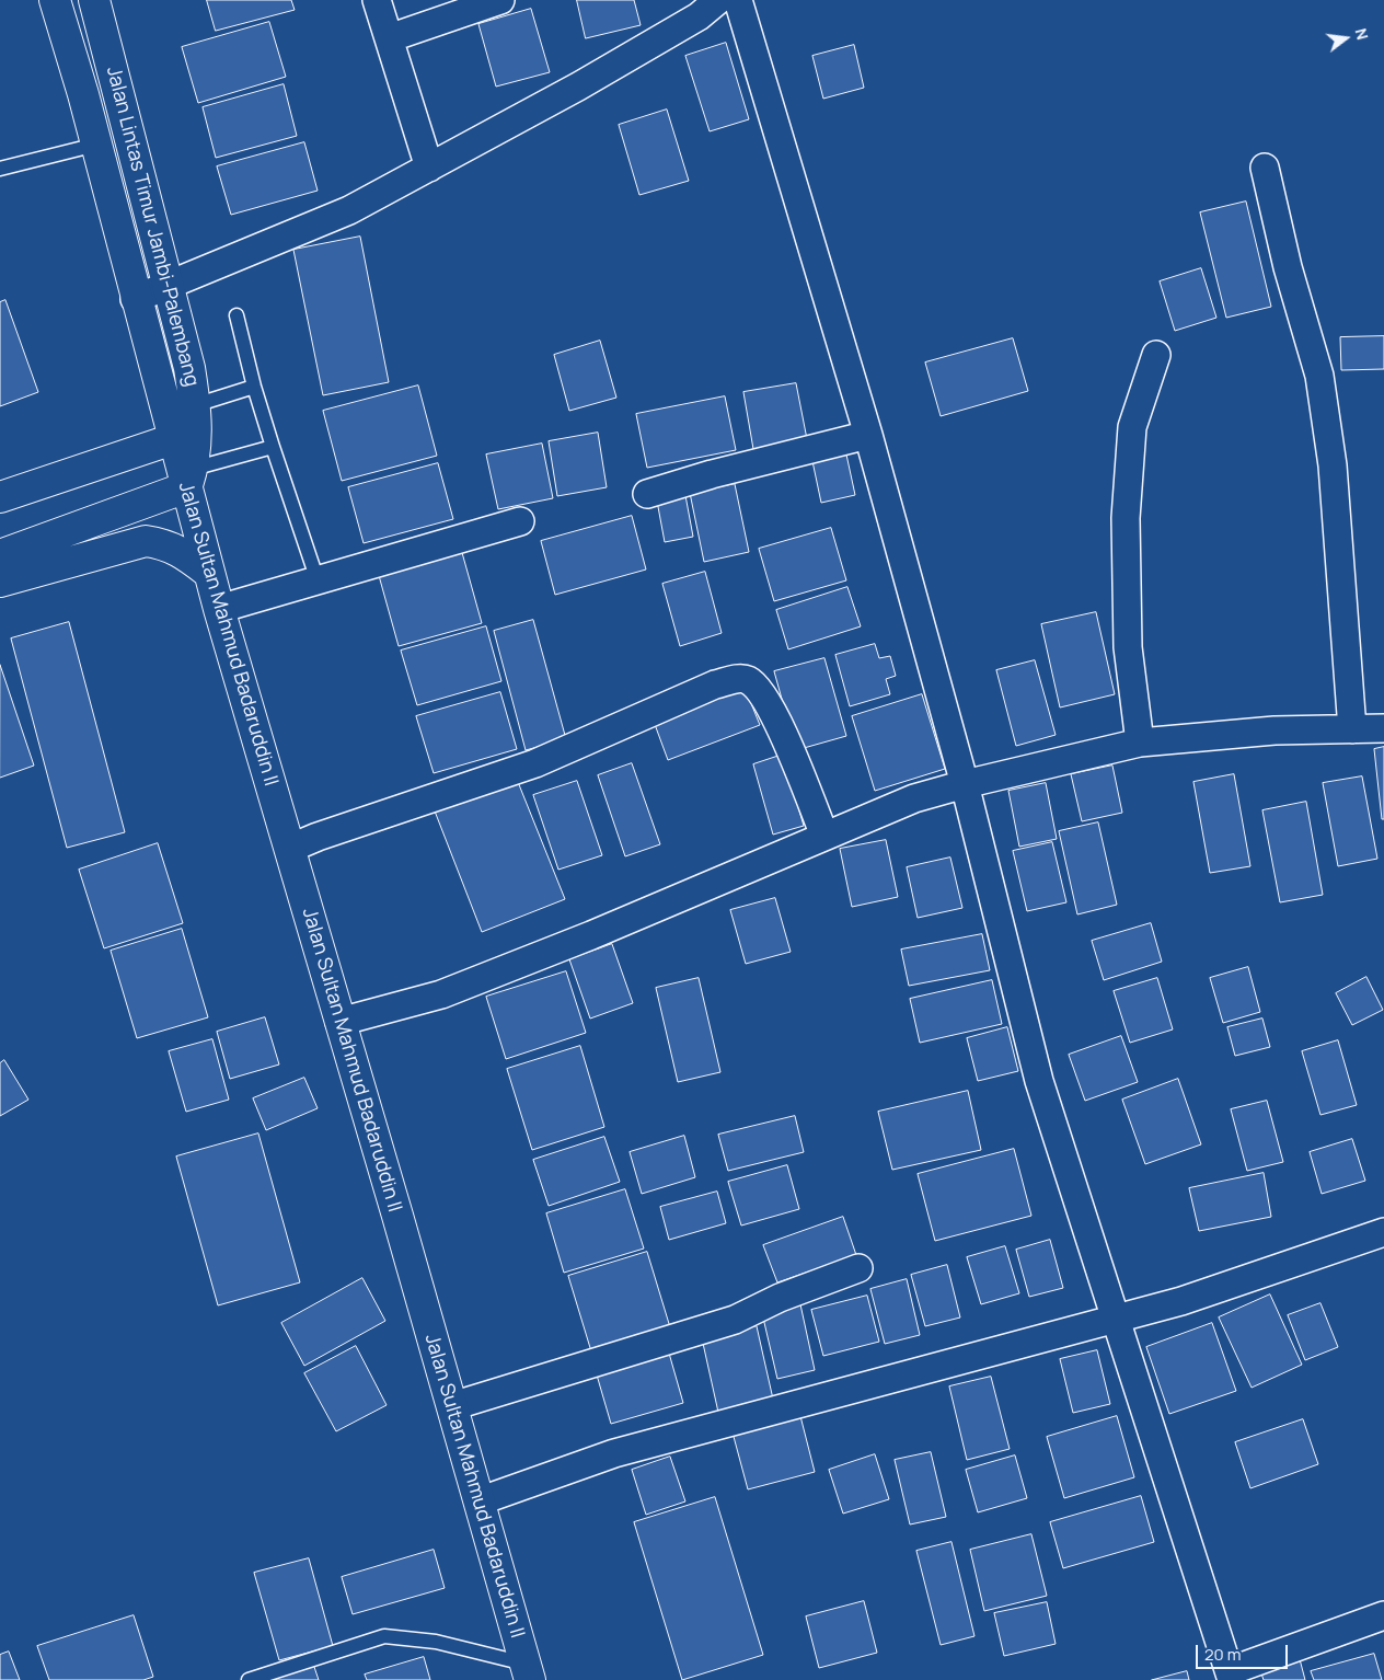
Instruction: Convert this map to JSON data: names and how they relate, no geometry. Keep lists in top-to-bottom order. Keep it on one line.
{"streets":{"highway":["Jalan Lintas Timur Jambi-Palembang","Jalan Sultan Mahmud Badaruddin II"]},"crossings":[["Jalan Lintas Timur Jambi-Palembang","Jalan Sultan Mahmud Badaruddin II"]],"scale_bar":"20 m","north":"right"}
